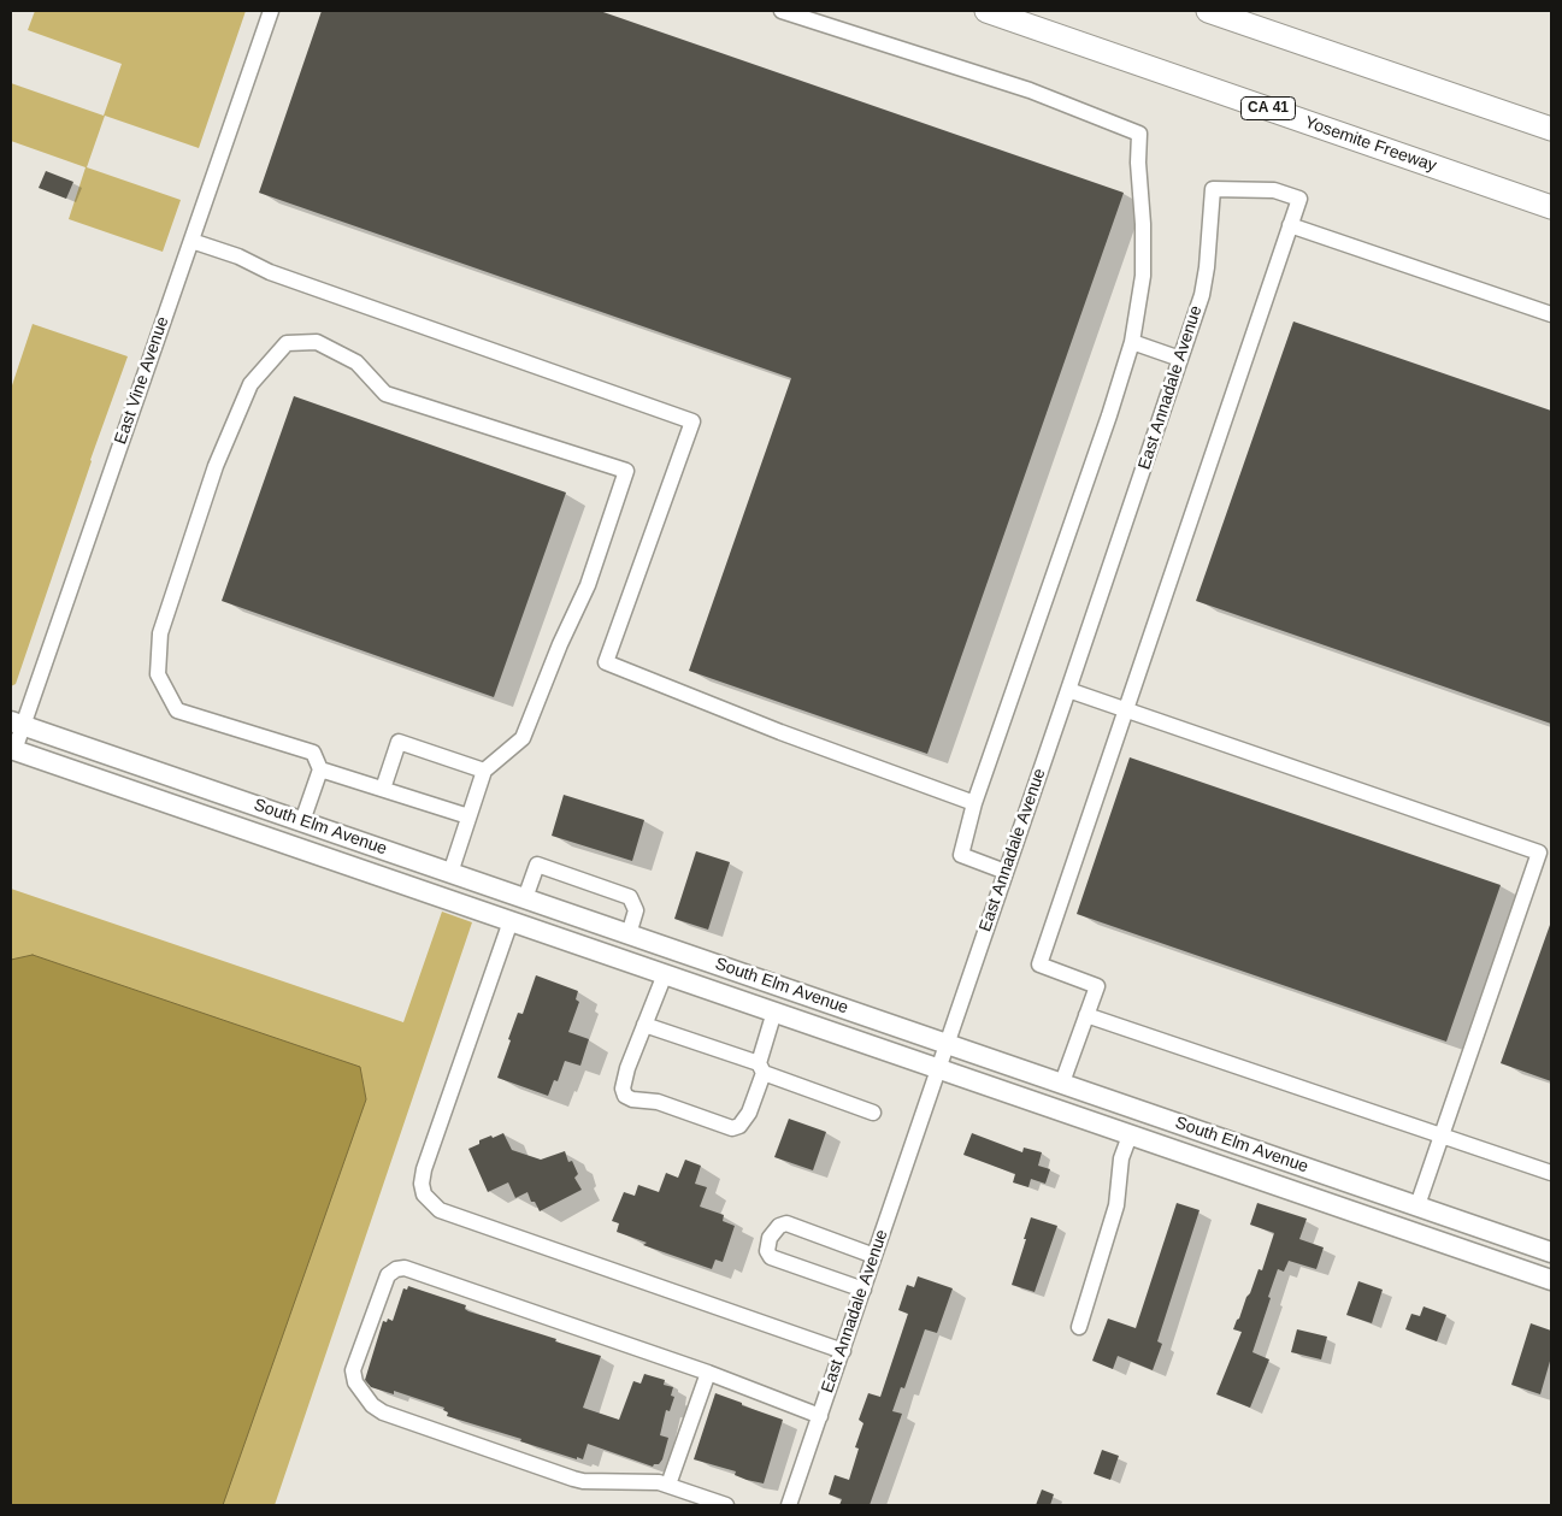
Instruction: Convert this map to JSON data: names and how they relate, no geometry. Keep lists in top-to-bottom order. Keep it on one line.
{"streets":{"highway":["CA 41","Yosemite Freeway"],"main road":["South Elm Avenue"],"street":["East Vine Avenue","East Annadale Avenue"]},"crossings":[["East Vine Avenue","South Elm Avenue"],["East Annadale Avenue","South Elm Avenue"]]}
